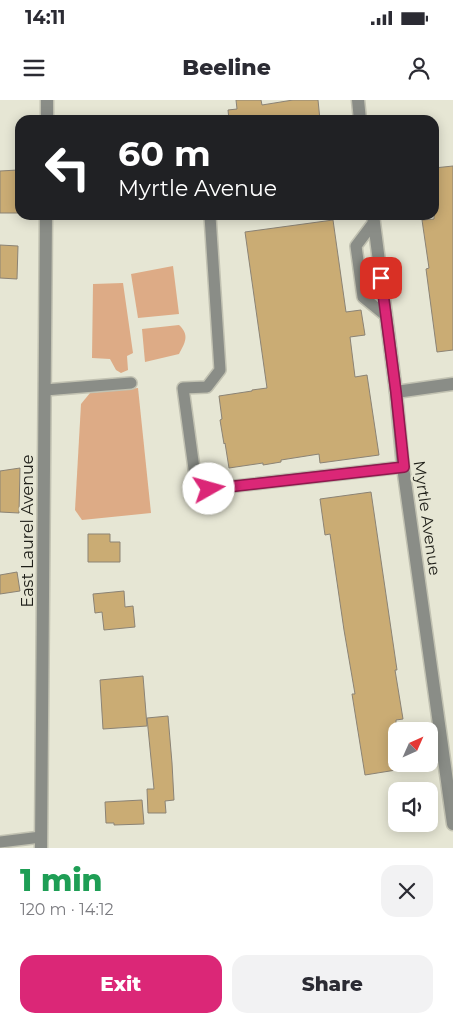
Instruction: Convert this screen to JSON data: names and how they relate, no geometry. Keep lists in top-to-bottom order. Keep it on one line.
{"streets":{"street":["Myrtle Avenue","East Laurel Avenue"]},"north":"top right","page":{"status":"14:11","header":"Beeline","turn":["60 m","Myrtle Avenue"],"heading":["1 min","120 m · 14:12"],"buttons":["Exit","Share"]}}
